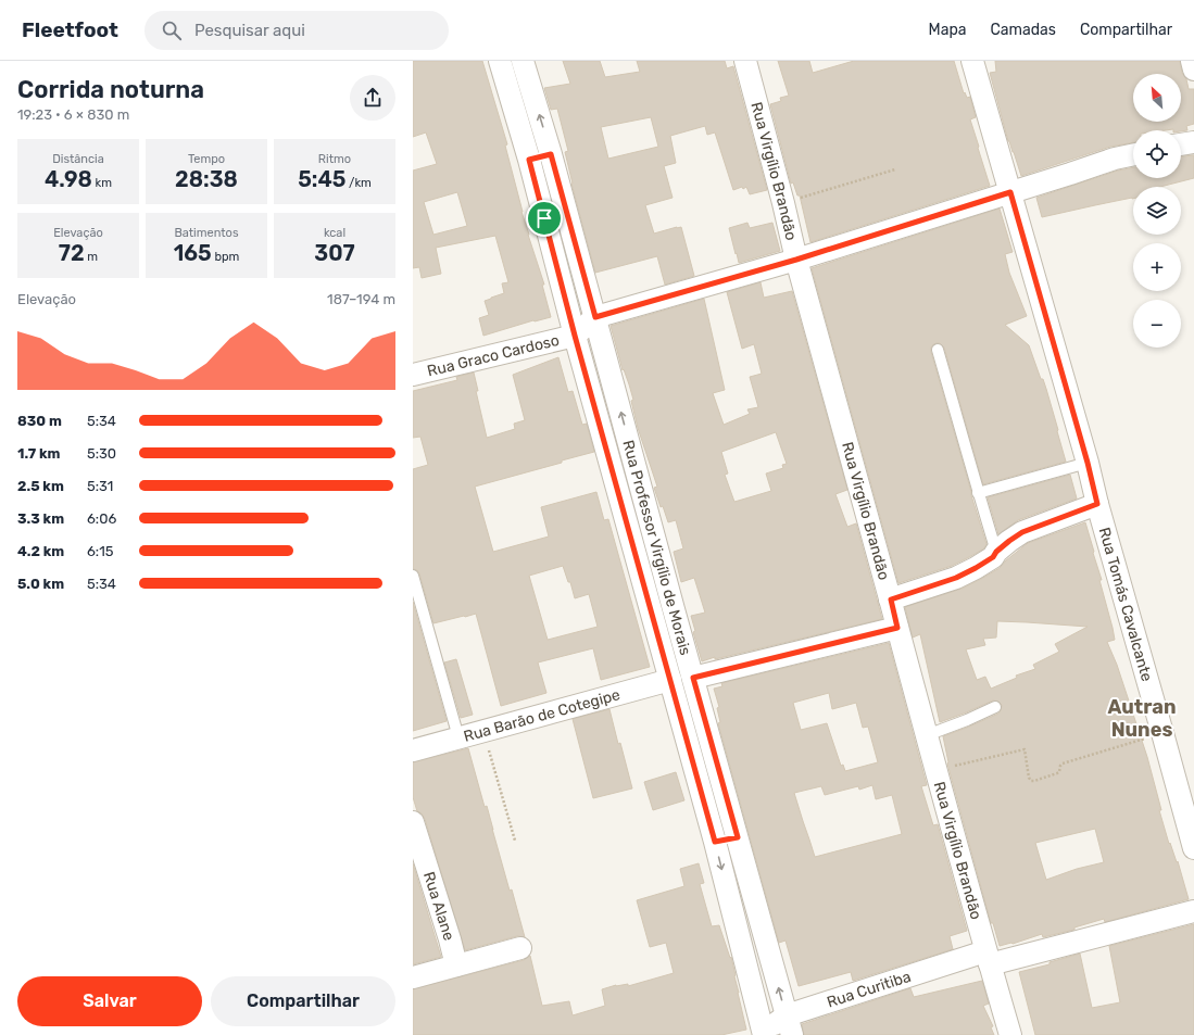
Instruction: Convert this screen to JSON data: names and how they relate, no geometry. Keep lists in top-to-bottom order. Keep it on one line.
{"streets":{"street":["Rua Virgílio Brandão","Rua Graco Cardoso","Rua Professor Virgílio de Morais","Rua Tomás Cavalcante","Rua Barão de Cotegipe","Rua Alane","Rua Curitiba"]},"crossings":[["Rua Virgílio Brandão","Rua Graco Cardoso"],["Rua Virgílio Brandão","Rua Curitiba"],["Rua Graco Cardoso","Rua Professor Virgílio de Morais"],["Rua Graco Cardoso","Rua Tomás Cavalcante"],["Rua Professor Virgílio de Morais","Rua Barão de Cotegipe"],["Rua Professor Virgílio de Morais","Rua Curitiba"]],"districts":["Autran Nunes"],"north":"top left","page":{"header":"Fleetfoot","search":"Pesquisar aqui","nav":["Mapa","Camadas","Compartilhar"],"heading":["Corrida noturna","19:23 · 6 × 830 m"],"map_buttons":["+","−"],"stats":[["Distância","4.98 km"],["Tempo","28:38"],["Ritmo","5:45 /km"],["Elevação","72 m"],["Batimentos","165 bpm"],["kcal","307"]],"chart":["Elevação","187–194 m"],"list":[{"name":"830 m","note":"5:34"},{"name":"1.7 km","note":"5:30"},{"name":"2.5 km","note":"5:31"},{"name":"3.3 km","note":"6:06"},{"name":"4.2 km","note":"6:15"},{"name":"5.0 km","note":"5:34"}],"buttons":["Salvar","Compartilhar"]}}
